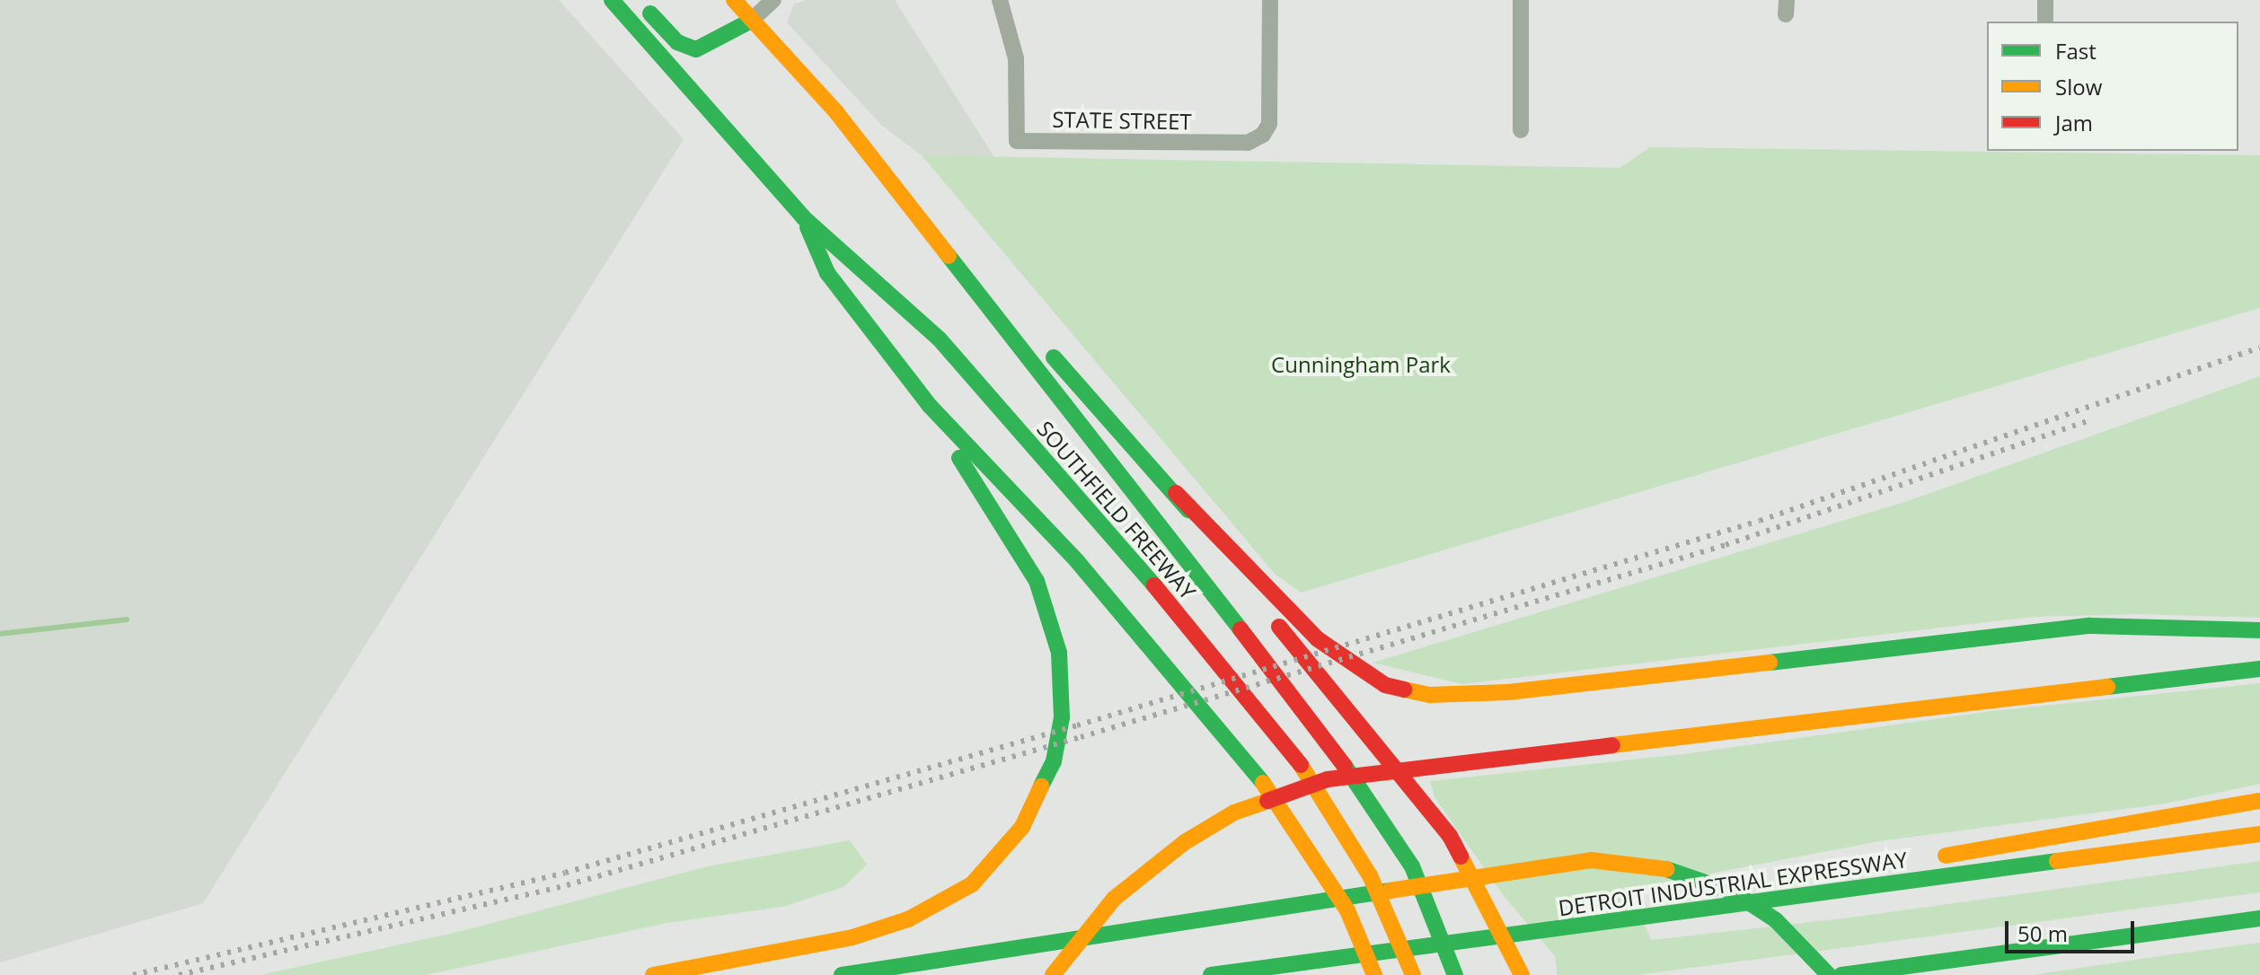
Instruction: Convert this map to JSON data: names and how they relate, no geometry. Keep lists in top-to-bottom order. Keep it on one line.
{"streets":{"highway":["SOUTHFIELD FREEWAY","DETROIT INDUSTRIAL EXPRESSWAY"],"street":["STATE STREET"]},"parks":["Cunningham Park"],"legend":["Fast","Slow","Jam"],"scale_bar":"50 m"}
